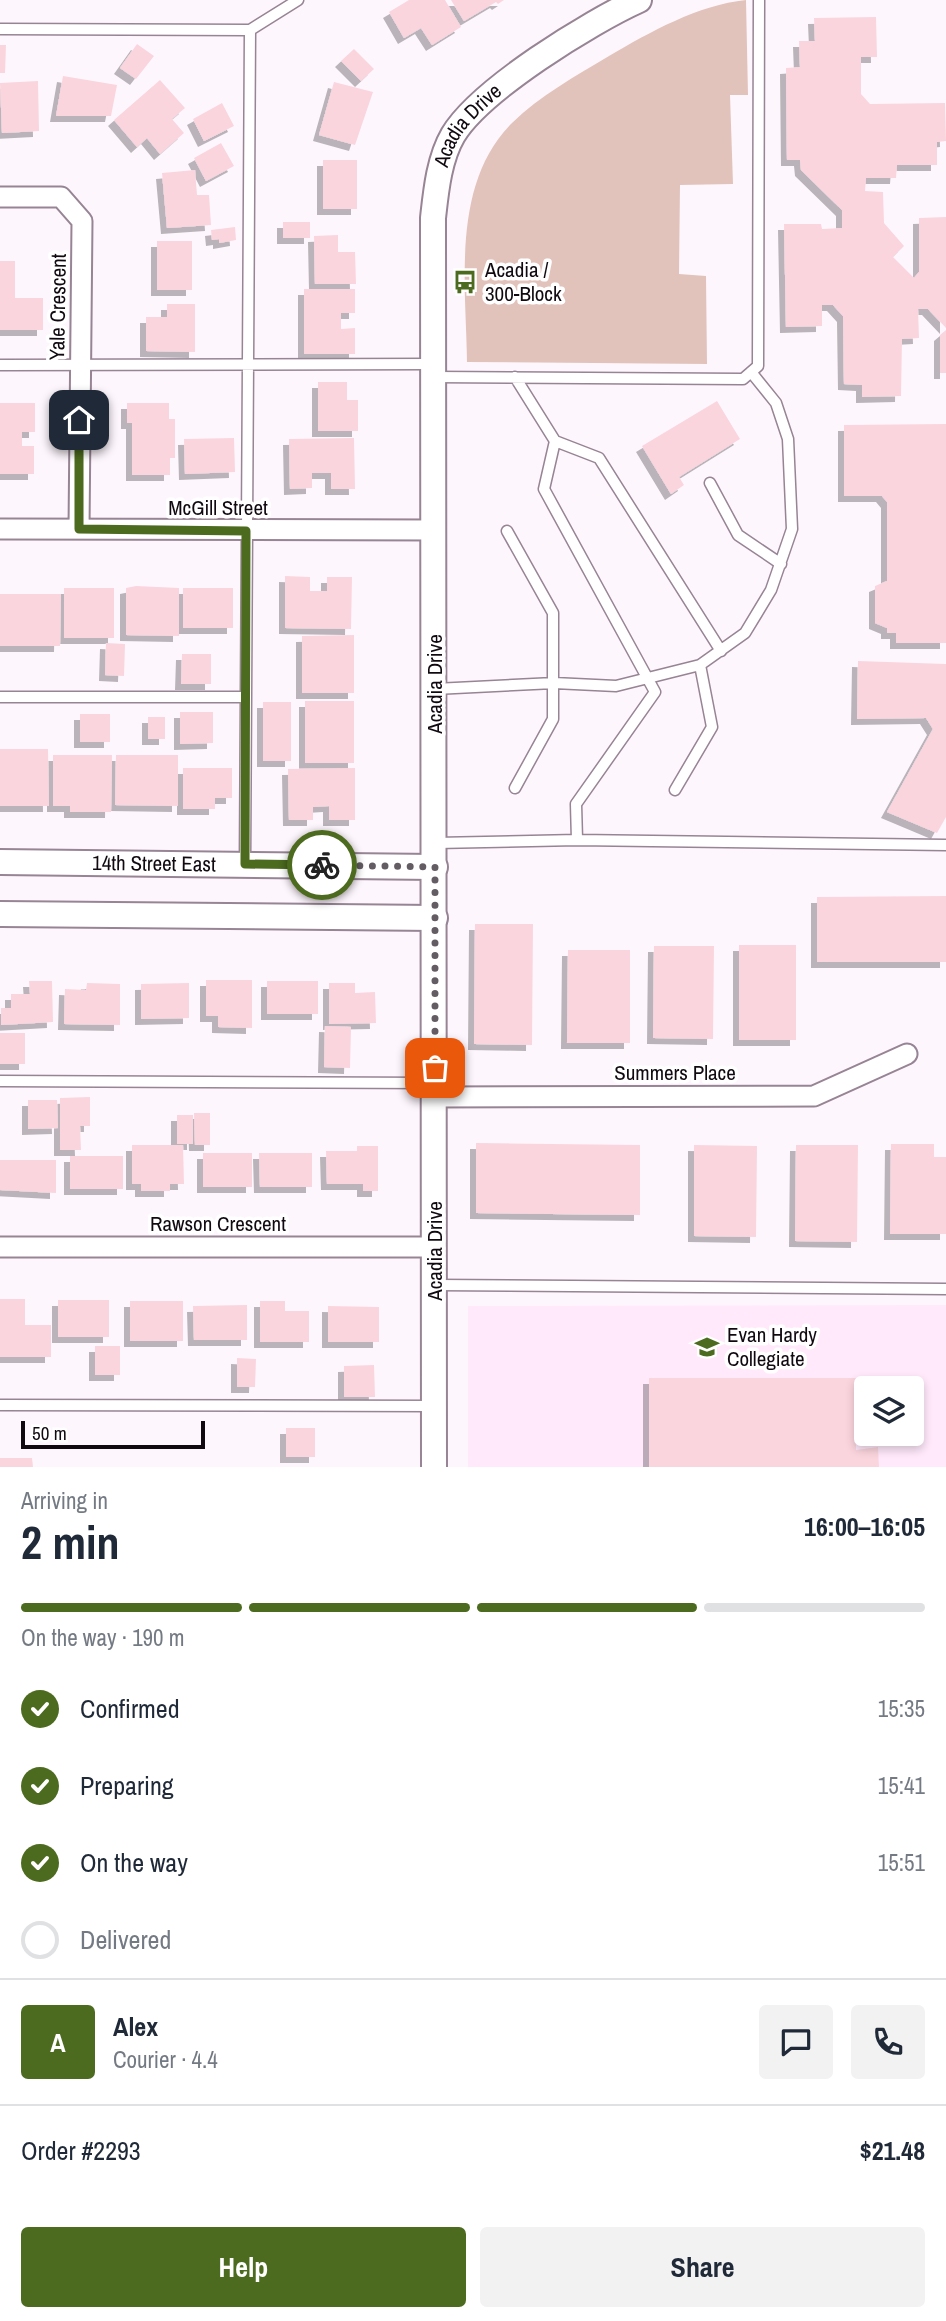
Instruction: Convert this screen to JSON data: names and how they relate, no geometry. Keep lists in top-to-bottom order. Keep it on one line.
{"streets":{"street":["Acadia Drive","Yale Crescent","McGill Street","14th Street East","Summers Place","Rawson Crescent"]},"crossings":[["Acadia Drive","McGill Street"],["Acadia Drive","14th Street East"],["Acadia Drive","Summers Place"],["Acadia Drive","Rawson Crescent"],["Yale Crescent","McGill Street"]],"places":{"bus stop":["Acadia / 300-Block"],"school or university":["Evan Hardy Collegiate"]},"scale_bar":"50 m","page":{"scale":"50 m","heading":["2 min","Arriving in","16:00–16:05"],"panel":["Alex","Courier · 4.4","Order #2293","$21.48"],"bar":"On the way · 190 m","list":[["Confirmed","15:35"],["Preparing","15:41"],["On the way","15:51"],"Delivered"],"round":"A","buttons":["Help","Share"]}}
